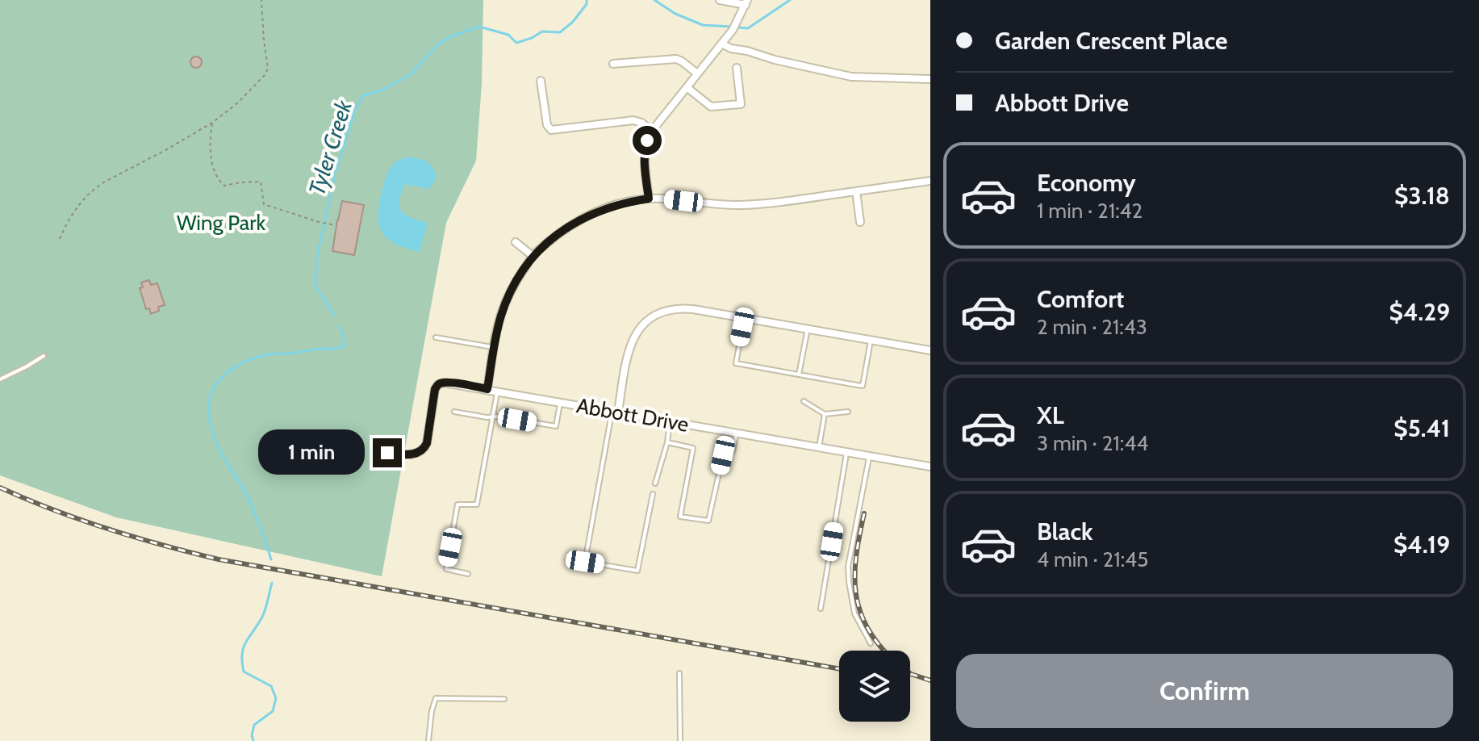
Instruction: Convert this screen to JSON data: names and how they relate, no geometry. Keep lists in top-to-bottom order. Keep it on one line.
{"streets":{"street":["Abbott Drive"]},"water":["Tyler Creek"],"parks":["Wing Park"],"page":{"banner":["Garden Crescent Place","Abbott Drive"],"list":[{"name":"Economy","note":"1 min · 21:42","value":"$3.18"},{"name":"Comfort","note":"2 min · 21:43","value":"$4.29"},{"name":"XL","note":"3 min · 21:44","value":"$5.41"},{"name":"Black","note":"4 min · 21:45","value":"$4.19"}],"bubble":"1 min","buttons":"Confirm"}}
